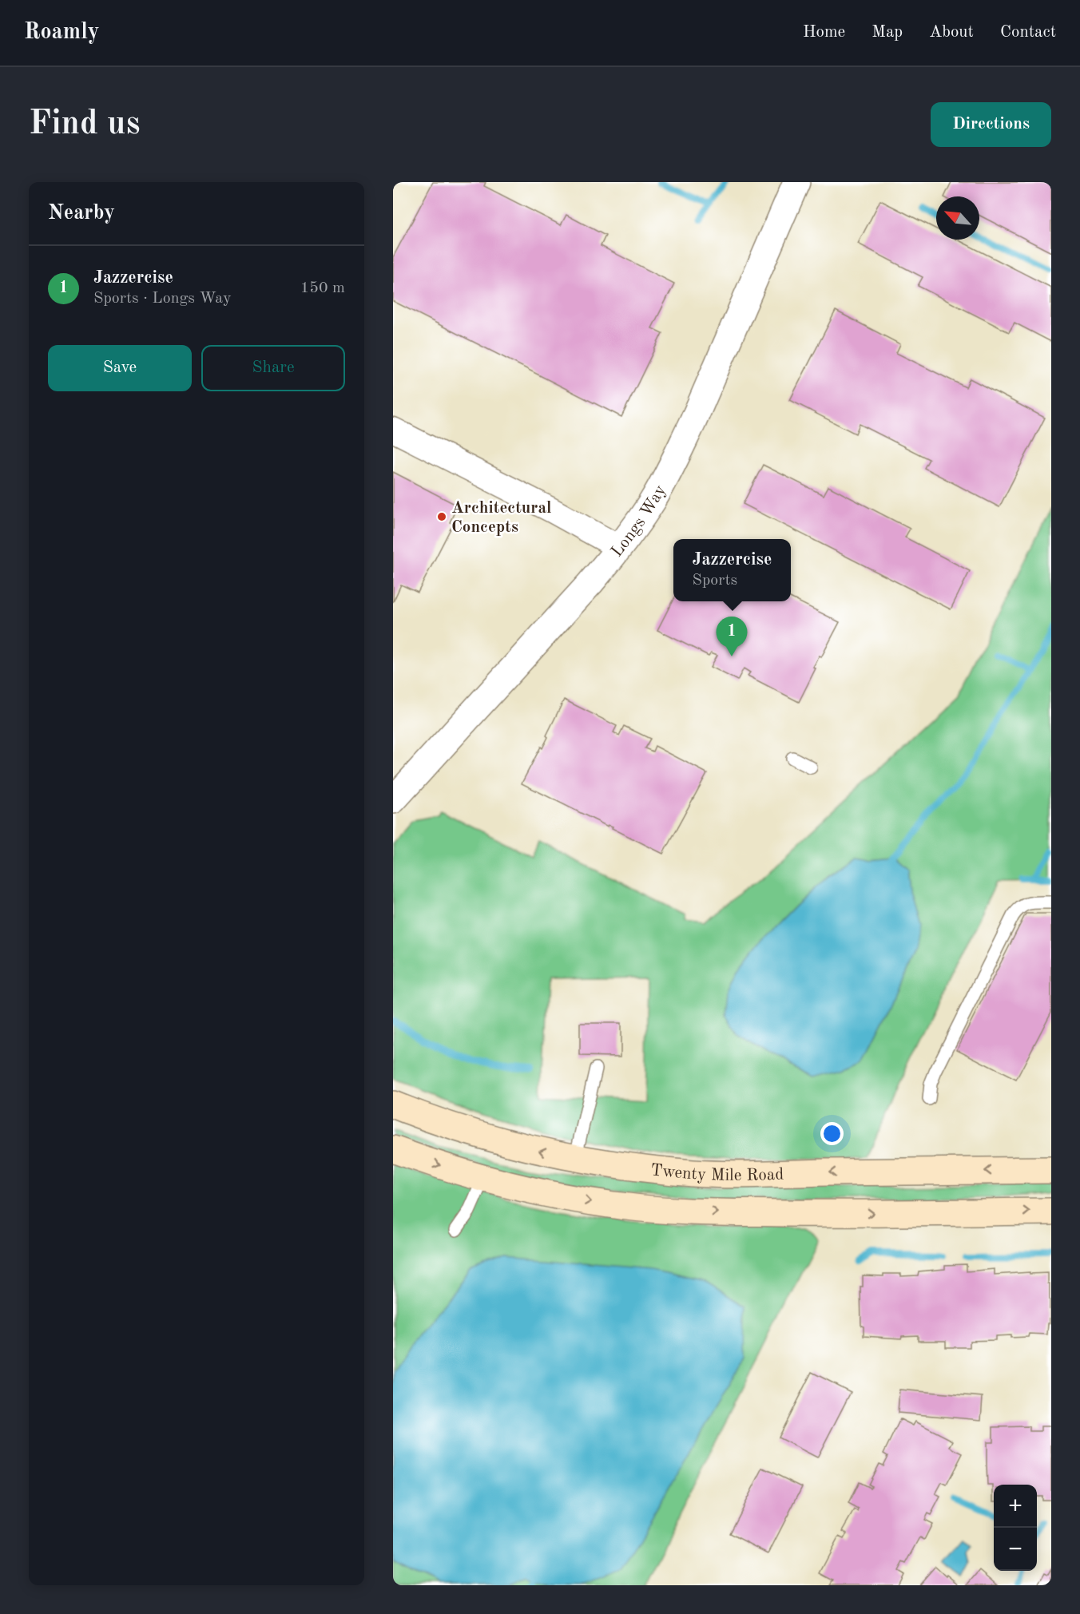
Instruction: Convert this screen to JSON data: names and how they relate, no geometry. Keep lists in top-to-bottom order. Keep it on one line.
{"streets":{"main road":["Twenty Mile Road"],"street":["Longs Way"]},"places":["Architectural Concepts"],"north":"top left","page":{"header":"Roamly","nav":["Home","Map","About","Contact"],"buttons":["Directions",["Save","Share"]],"title":"Find us","heading":"Nearby","list":[{"mark":"1","name":"Jazzercise","note":"Sports · Longs Way","value":"150 m"}],"popup":["Jazzercise","Sports"],"pins":"1","map_buttons":["+","−"]}}
